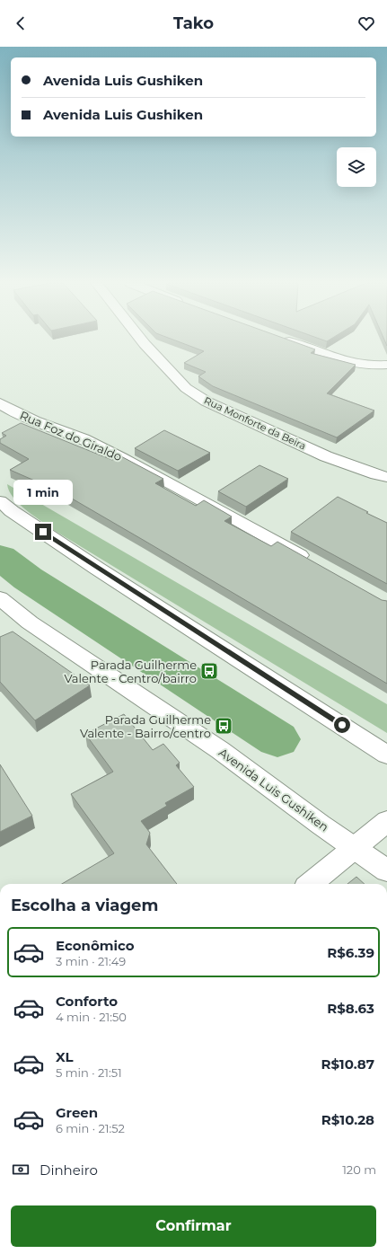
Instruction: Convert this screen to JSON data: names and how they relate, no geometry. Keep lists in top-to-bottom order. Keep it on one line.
{"streets":{"street":["Rua Monforte da Beira","Rua Foz do Giraldo","Avenida Luis Gushiken"]},"places":{"bus stop":["Parada Guilherme Valente - Centro/bairro","Parada Guilherme Valente - Bairro/centro"]},"page":{"header":"Tako","banner":["Avenida Luis Gushiken","Avenida Luis Gushiken"],"bubble":"1 min","heading":"Escolha a viagem","list":[{"name":"Econômico","note":"3 min · 21:49","value":"R$6.39"},{"name":"Conforto","note":"4 min · 21:50","value":"R$8.63"},{"name":"XL","note":"5 min · 21:51","value":"R$10.87"},{"name":"Green","note":"6 min · 21:52","value":"R$10.28"}],"pay":["Dinheiro","120 m"],"buttons":"Confirmar"}}
